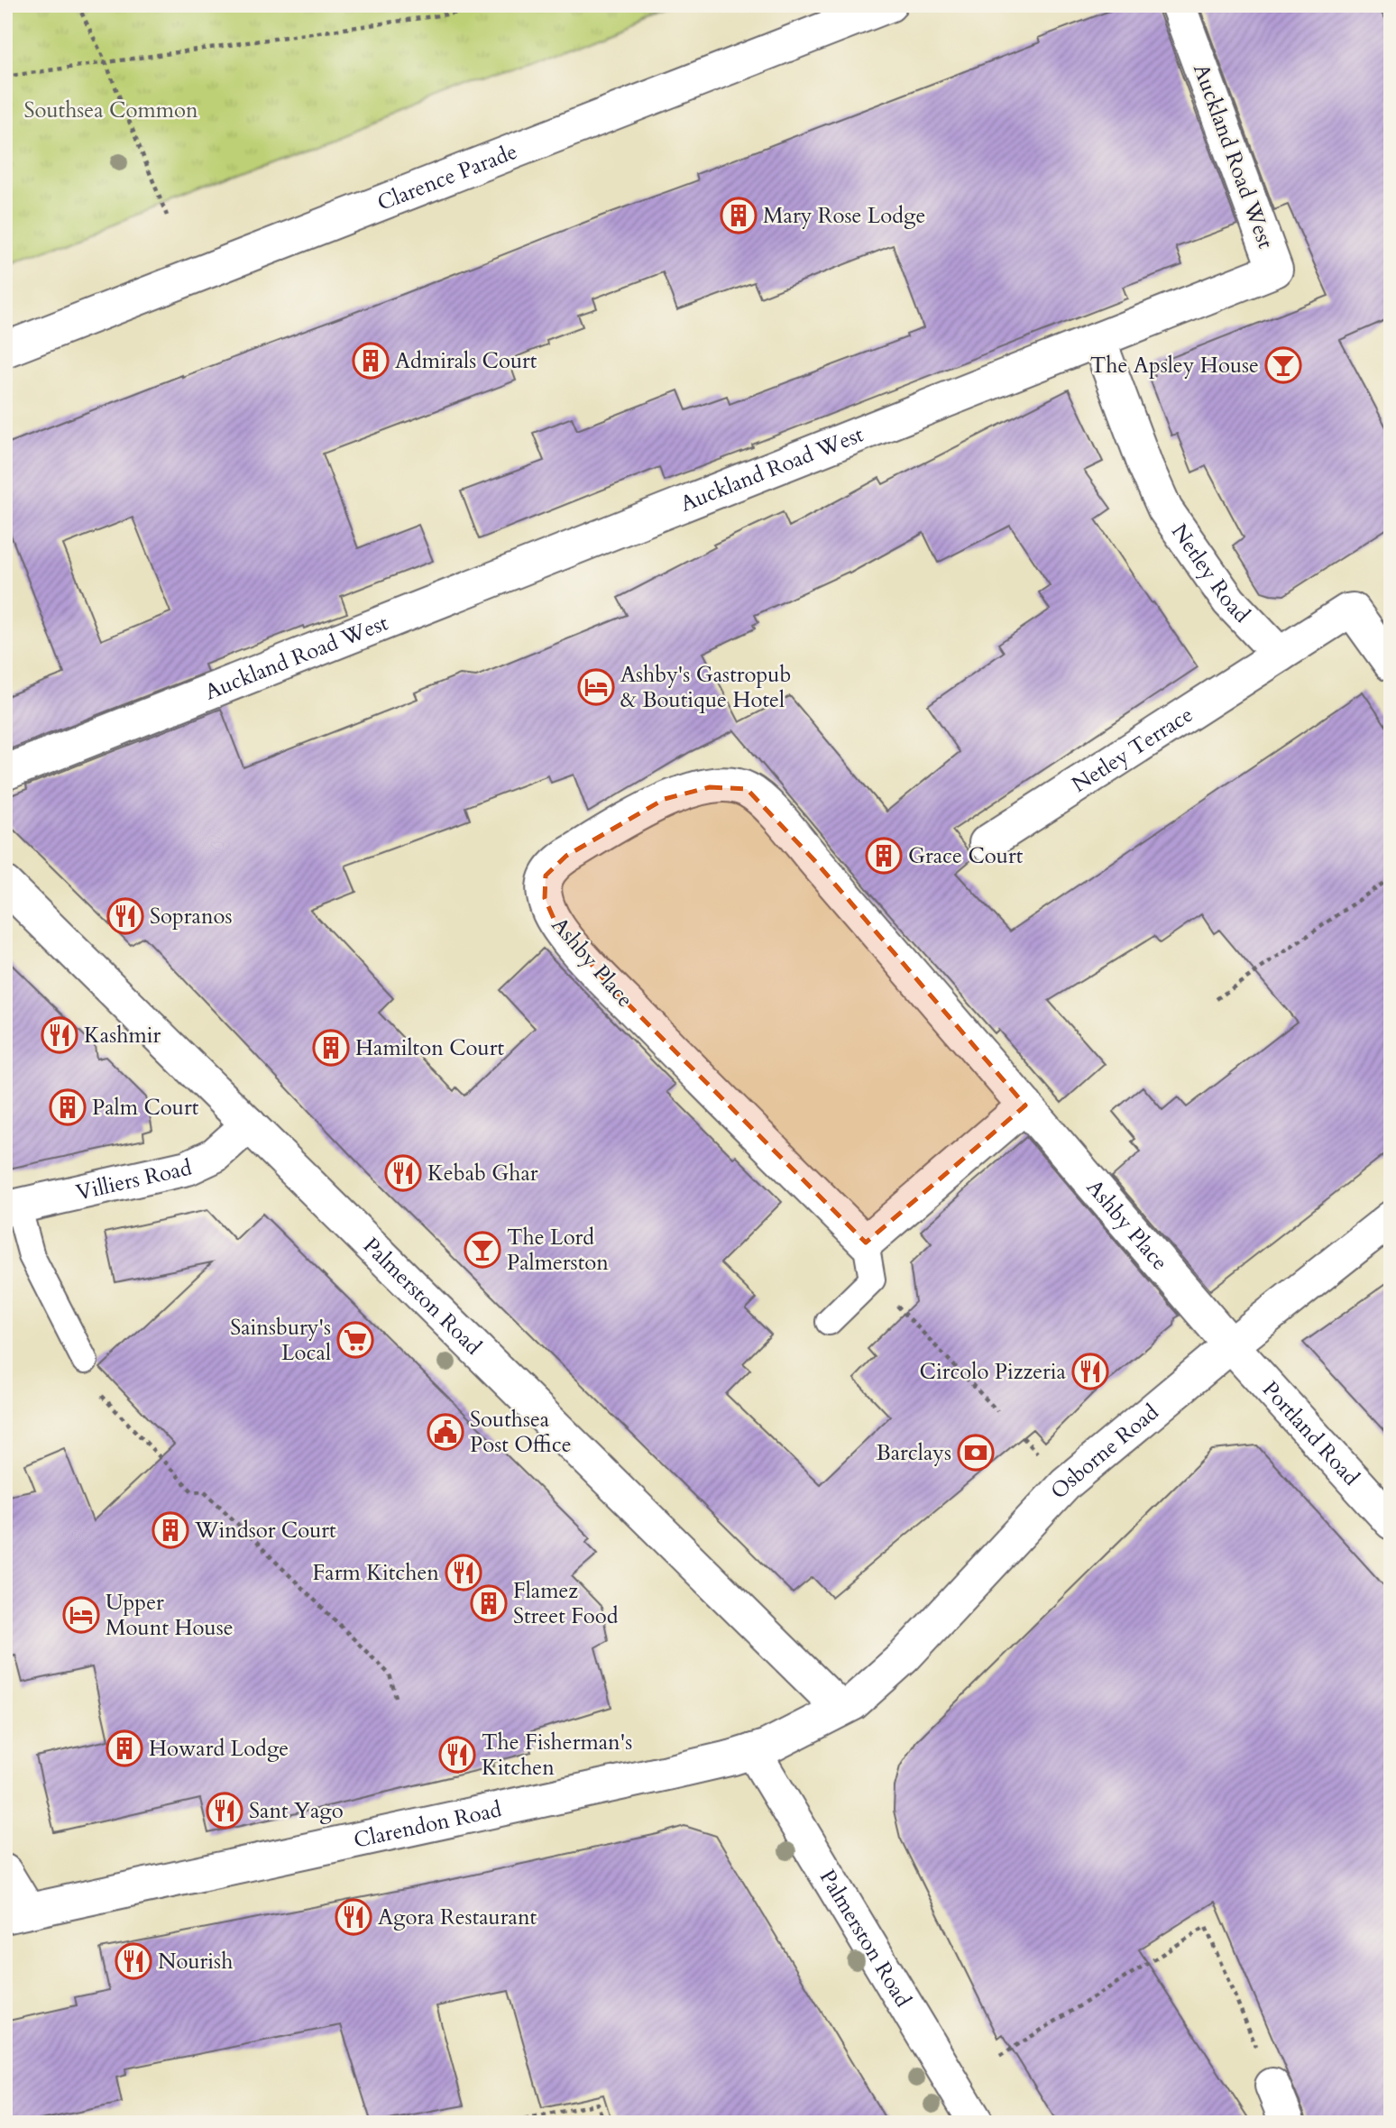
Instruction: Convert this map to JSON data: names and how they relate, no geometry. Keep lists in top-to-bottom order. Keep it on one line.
{"streets":{"street":["Auckland Road West","Clarence Parade","Netley Road","Netley Terrace","Ashby Place","Villiers Road","Palmerston Road","Portland Road","Osborne Road","Clarendon Road"]},"crossings":[["Auckland Road West","Netley Road"],["Netley Road","Netley Terrace"],["Ashby Place","Portland Road"],["Ashby Place","Osborne Road"],["Villiers Road","Palmerston Road"],["Palmerston Road","Osborne Road"],["Palmerston Road","Clarendon Road"],["Portland Road","Osborne Road"],["Osborne Road","Clarendon Road"]],"parks":["Southsea Common"],"places":{"building":["Mary Rose Lodge","Admirals Court","Grace Court","Hamilton Court","Palm Court","Windsor Court","Flamez Street Food","Howard Lodge"],"bar":["The Apsley House","The Lord Palmerston"],"hotel":["Ashby's Gastropub & Boutique Hotel","Upper Mount House"],"restaurant":["Sopranos","Kashmir","Kebab Ghar","Circolo Pizzeria","Farm Kitchen","The Fisherman's Kitchen","Sant Yago","Agora Restaurant","Nourish"],"supermarket":["Sainsbury's Local"],"public building":["Southsea Post Office"],"bank":["Barclays"]}}
